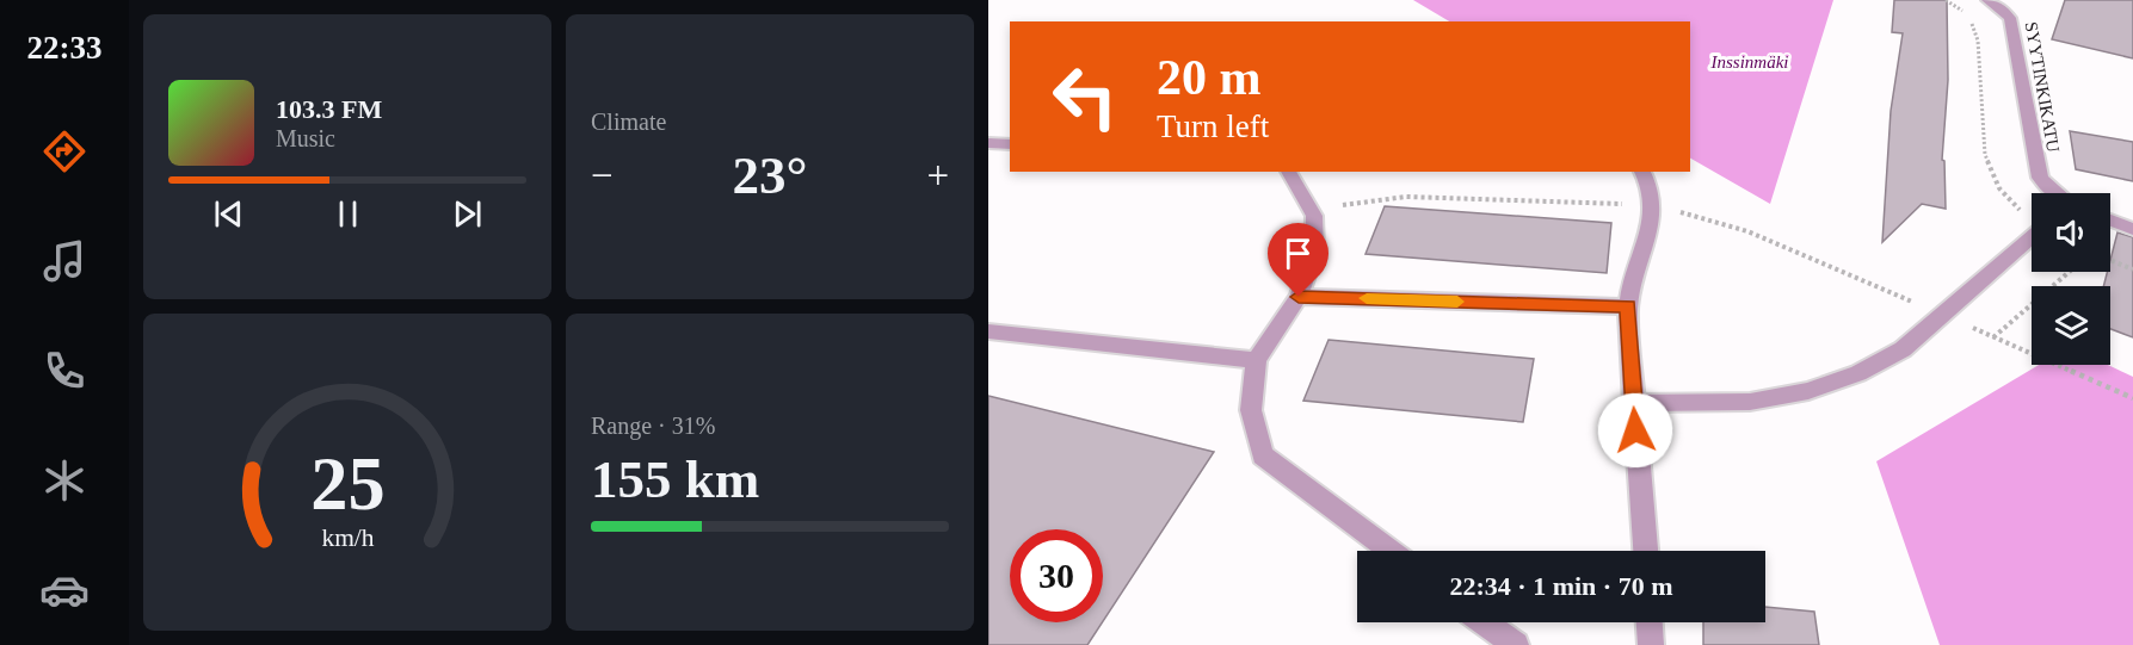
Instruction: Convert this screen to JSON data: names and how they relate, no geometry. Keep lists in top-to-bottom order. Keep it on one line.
{"streets":{"street":["SYYTINKIKATU"]},"parks":["Inssinmäki"],"page":{"tabs":"22:33","tile":["Climate",["Range · 31%","155 km"]],"turn":["20 m","Turn left"],"song":["103.3 FM","Music"],"heat":["−","23°","+"],"limit":"30","trip":"22:34 · 1 min · 70 m","gauge":["25","km/h"]}}
